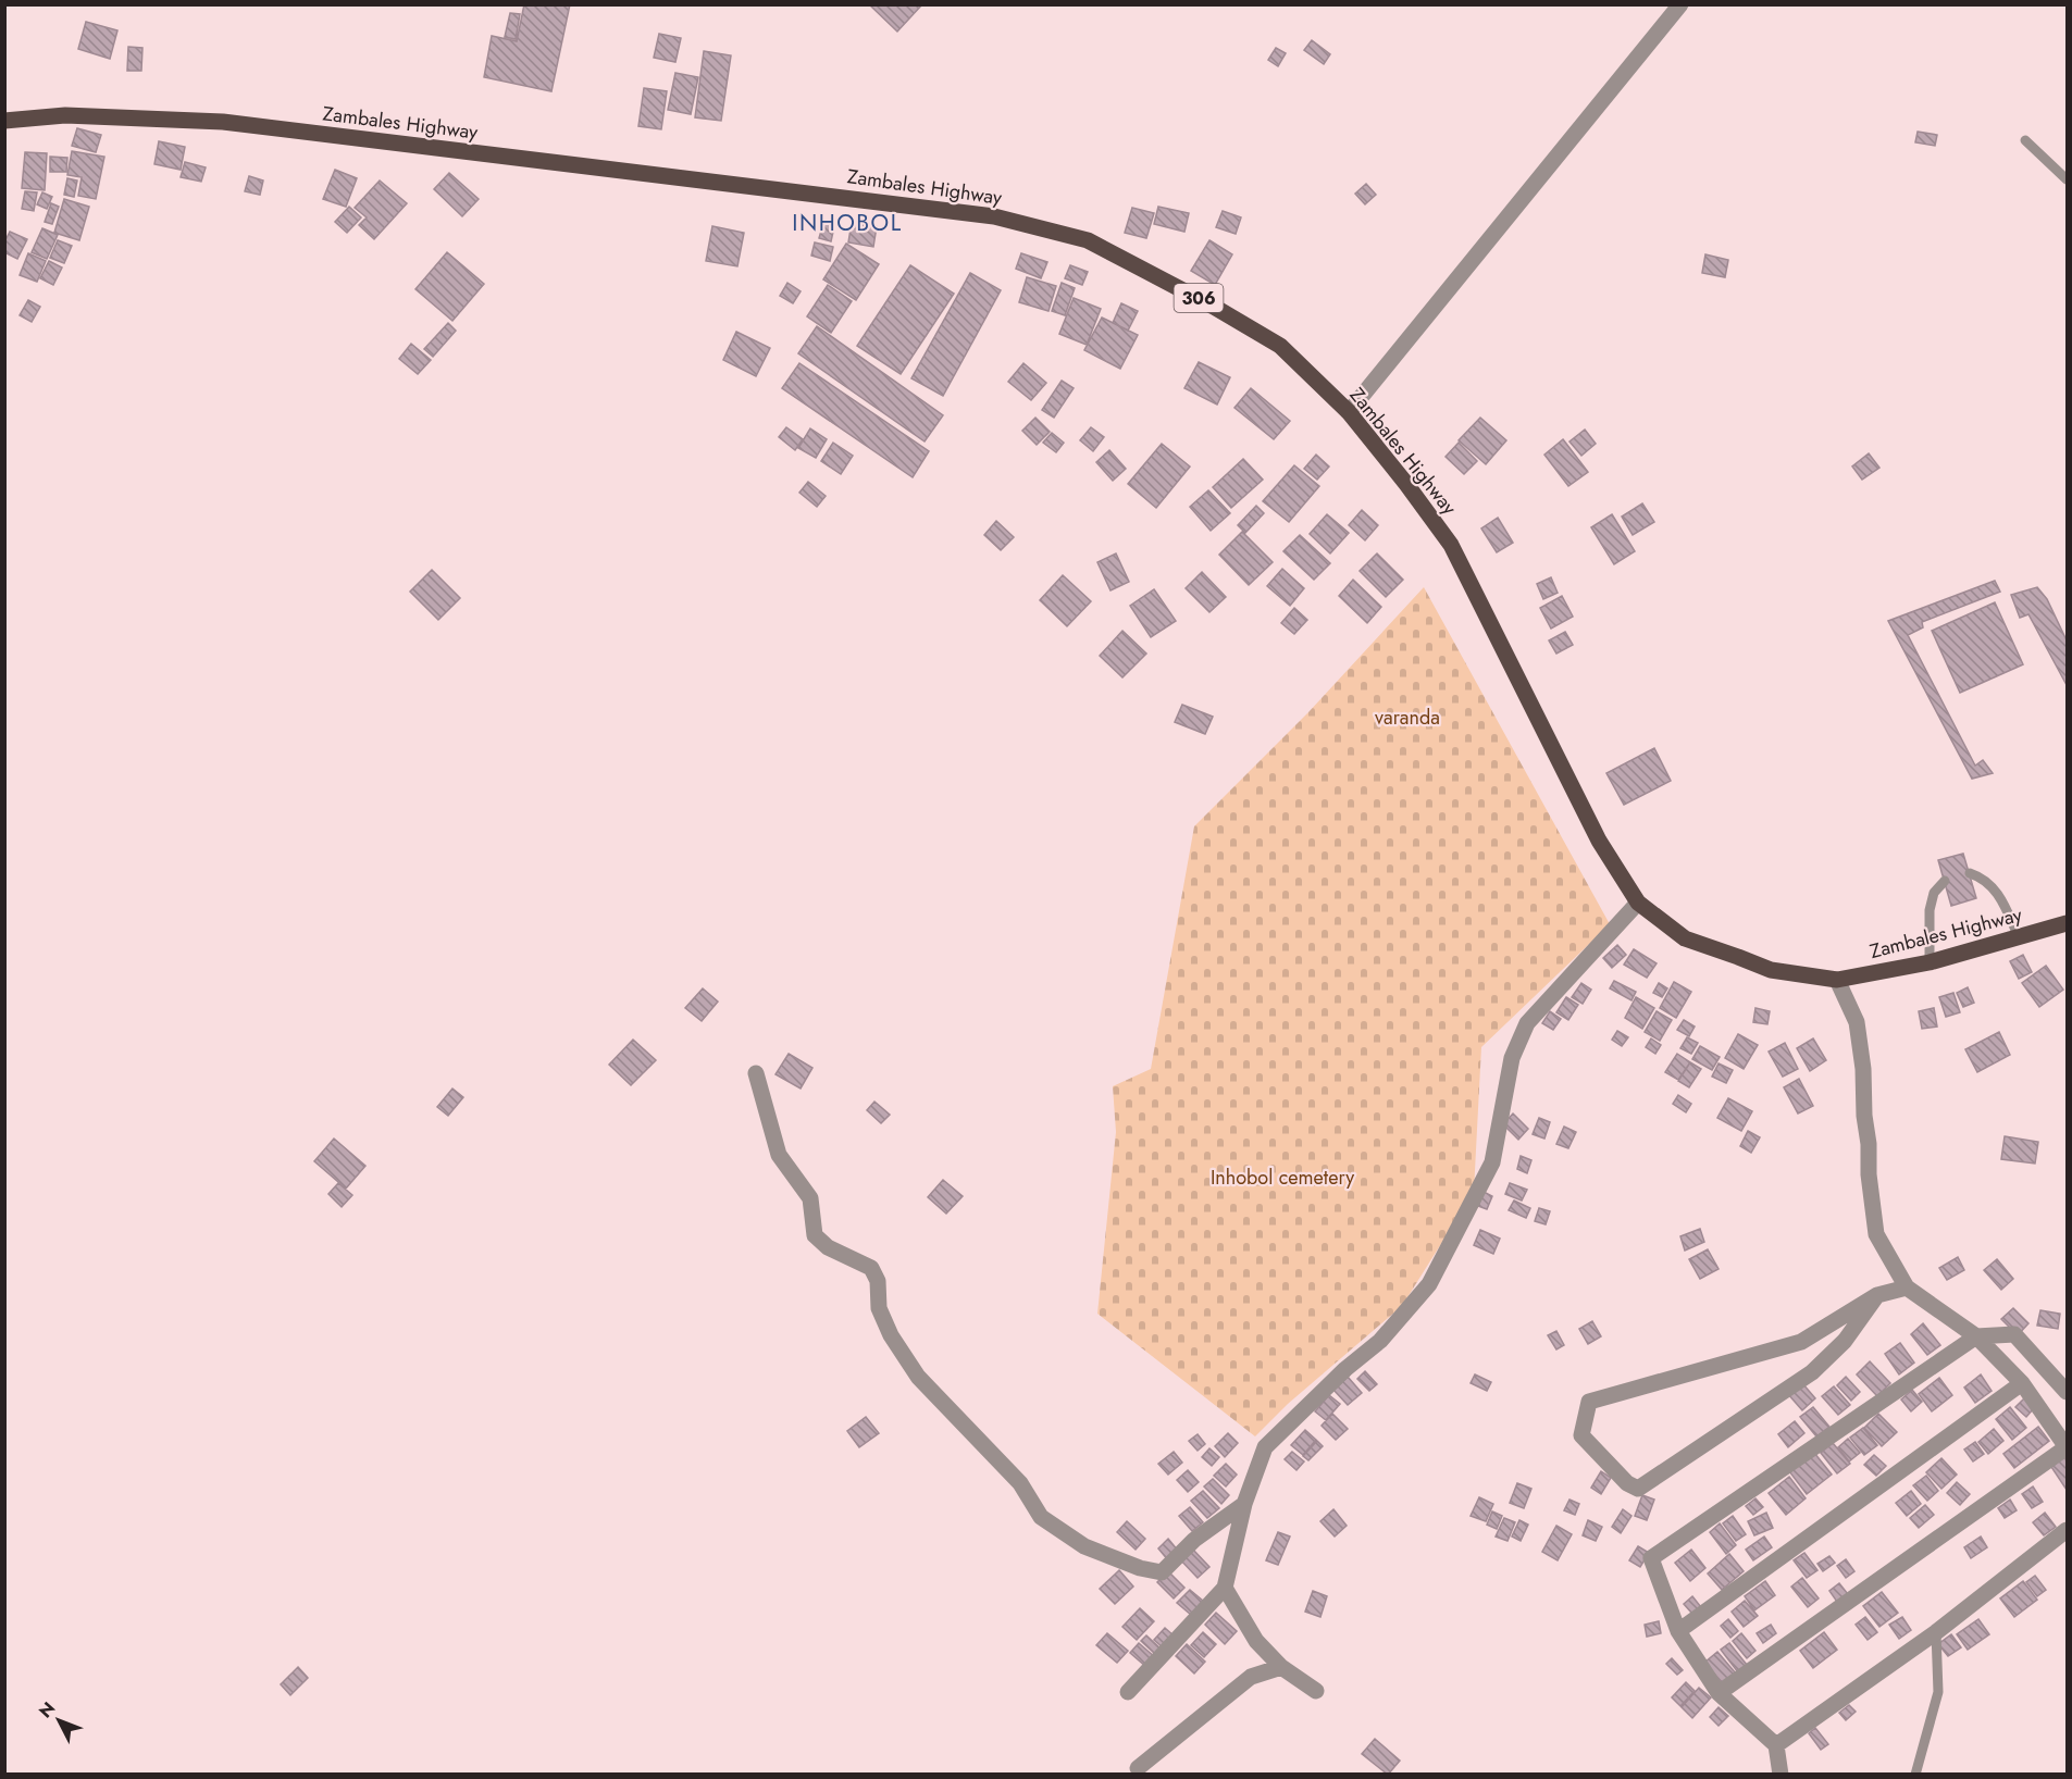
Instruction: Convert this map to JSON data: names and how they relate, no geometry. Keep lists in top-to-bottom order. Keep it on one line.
{"streets":{"main road":["Zambales Highway","306"]},"districts":["INHOBOL"],"parks":["varanda","Inhobol cemetery"],"north":"top left"}
